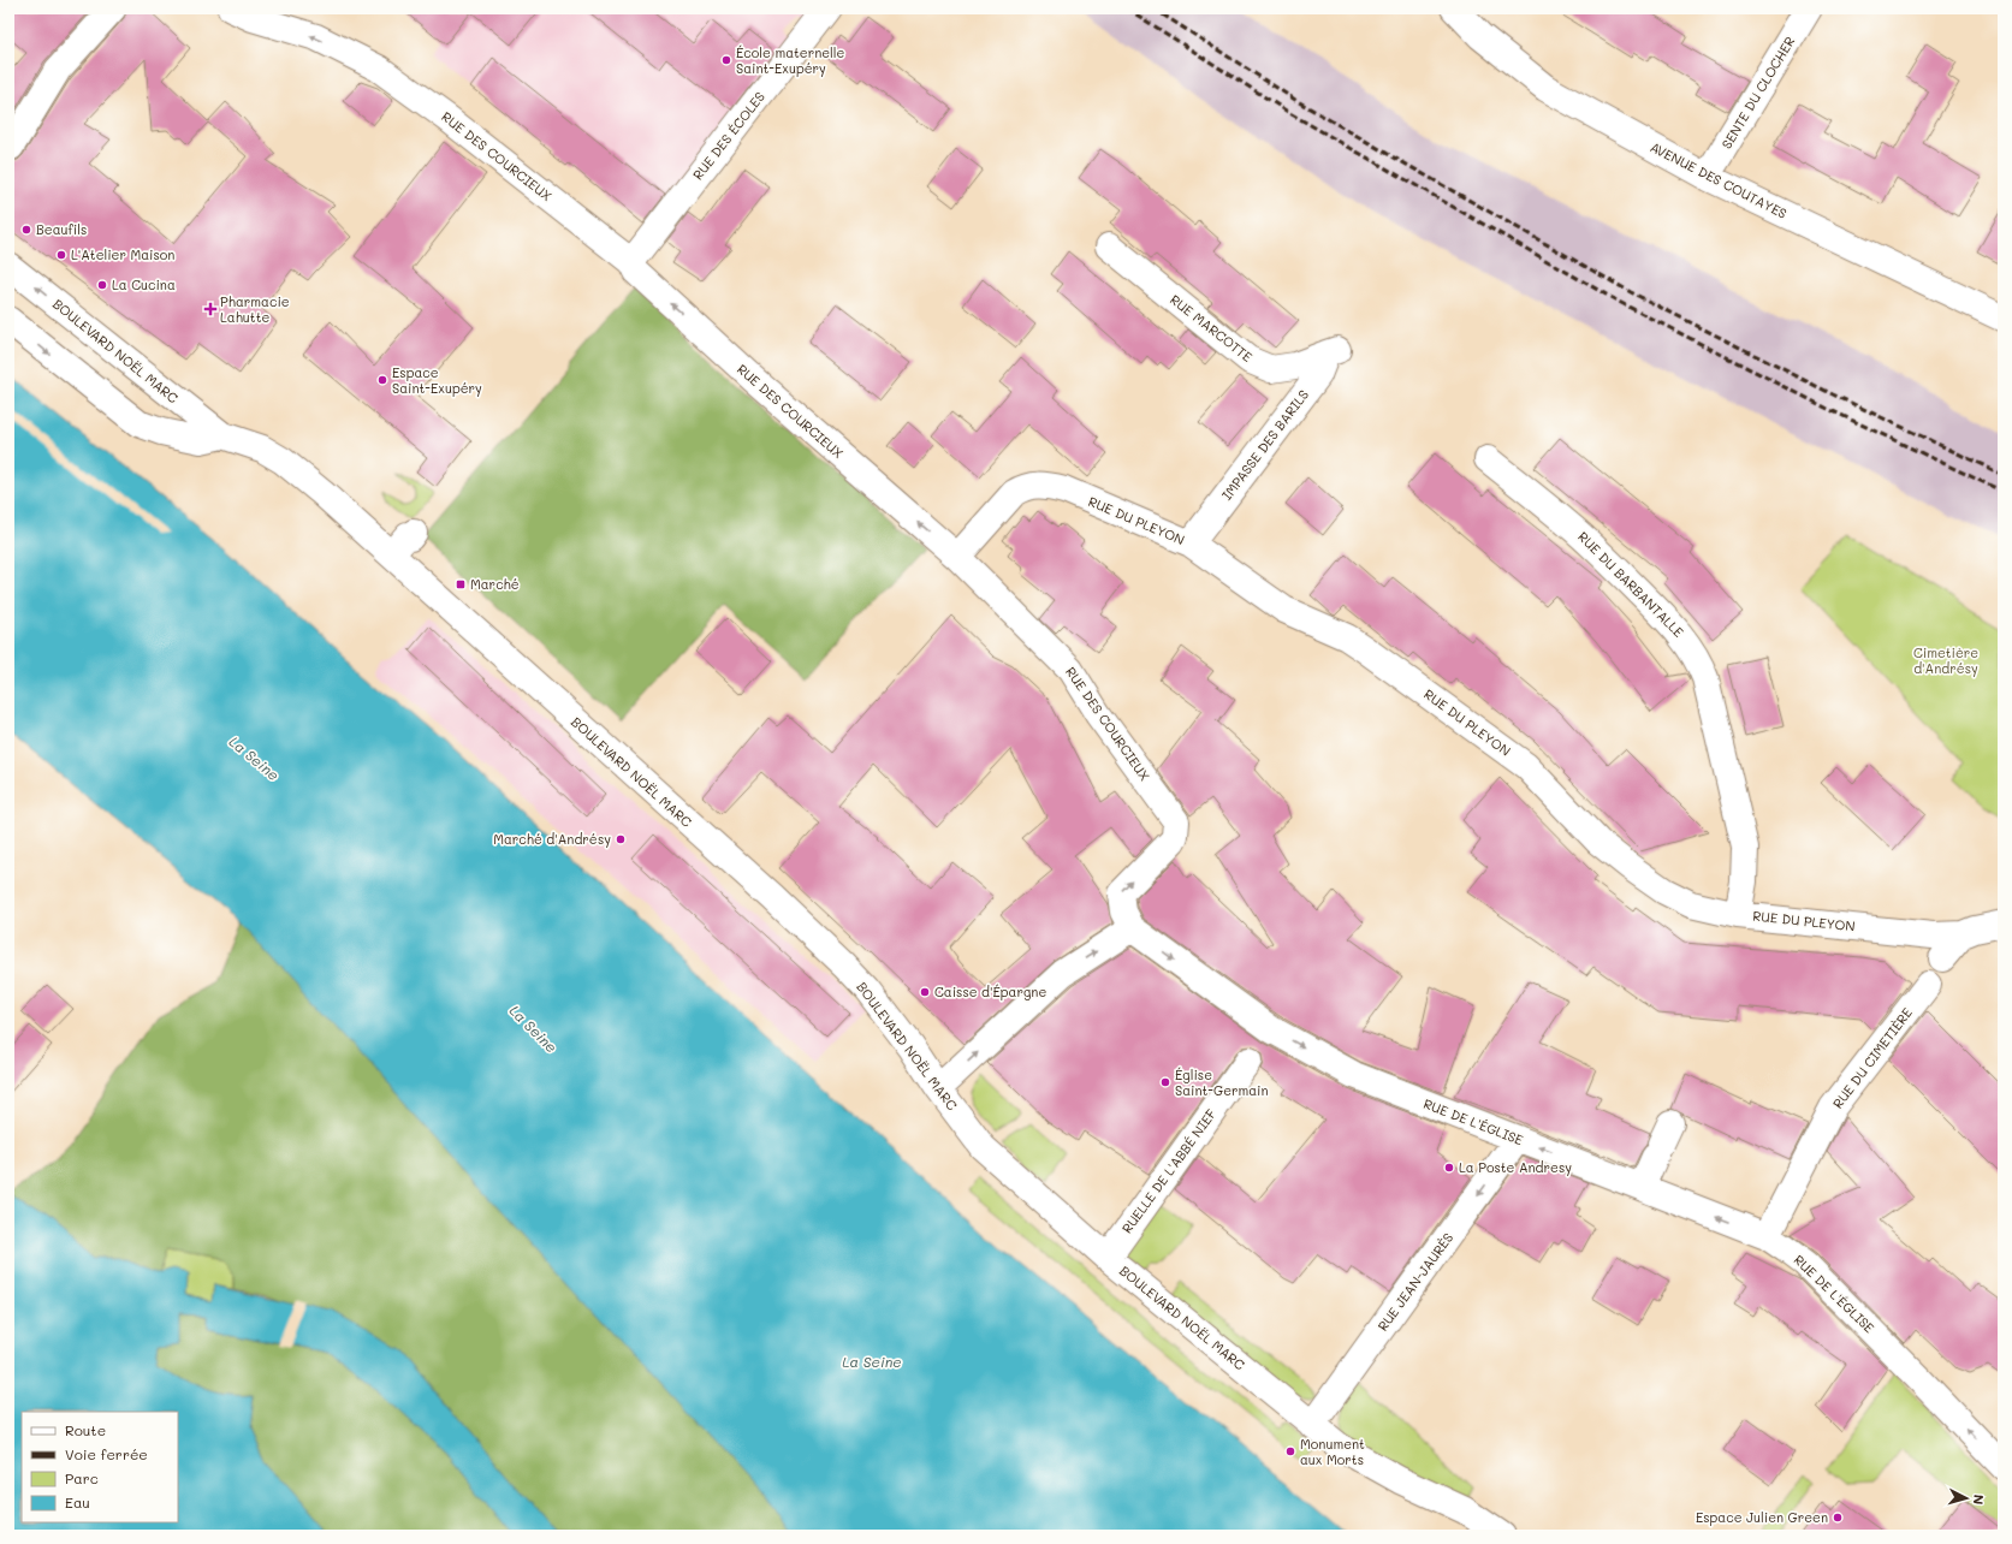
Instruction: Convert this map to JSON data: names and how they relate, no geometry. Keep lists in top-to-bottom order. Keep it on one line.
{"streets":{"street":["SENTE DU CLOCHER","RUE DES ÉCOLES","RUE DES COURCIEUX","AVENUE DES COUTAYES","RUE MARCOTTE","BOULEVARD NOËL MARC","IMPASSE DES BARILS","RUE DU PLEYON","RUE DU BARBANTALLE","RUE DU CIMETIÈRE","RUE DE L'ÉGLISE","RUELLE DE L'ABBÉ NIEF","RUE JEAN-JAURÈS"]},"crossings":[["SENTE DU CLOCHER","AVENUE DES COUTAYES"],["RUE DES ÉCOLES","RUE DES COURCIEUX"],["RUE DES COURCIEUX","RUE DU PLEYON"],["RUE DES COURCIEUX","RUE DE L'ÉGLISE"],["RUE MARCOTTE","IMPASSE DES BARILS"],["BOULEVARD NOËL MARC","RUELLE DE L'ABBÉ NIEF"],["BOULEVARD NOËL MARC","RUE JEAN-JAURÈS"],["IMPASSE DES BARILS","RUE DU PLEYON"],["RUE DU PLEYON","RUE DU BARBANTALLE"],["RUE DU CIMETIÈRE","RUE DE L'ÉGLISE"],["RUE DE L'ÉGLISE","RUE JEAN-JAURÈS"]],"one_way":["RUE DES COURCIEUX","RUE JEAN-JAURÈS"],"water":["La Seine"],"parks":["Cimetière d'Andrésy"],"places":{"other":["École maternelle Saint-Exupéry","Beaufils","L'Atelier Maison","La Cucina","Espace Saint-Exupéry","Marché d'Andrésy","Caisse d'Épargne","Église Saint-Germain","La Poste Andresy","Monument aux Morts","Espace Julien Green"],"health":["Pharmacie Lahutte"],"transit":["Marché"]},"legend":["Route","Voie ferrée","Parc","Eau"],"north":"right"}
